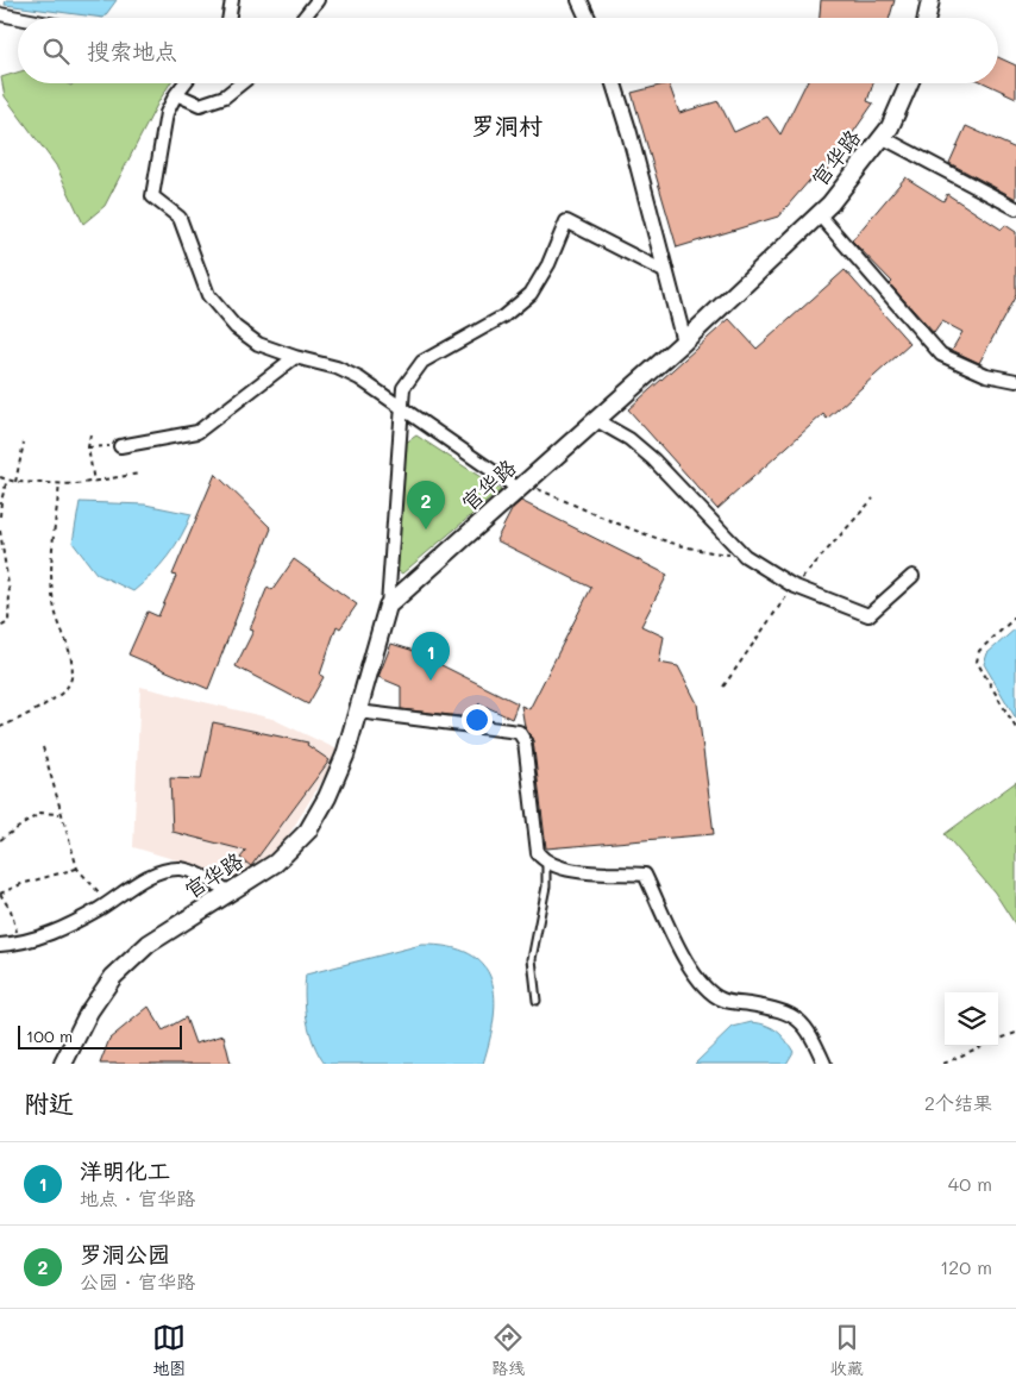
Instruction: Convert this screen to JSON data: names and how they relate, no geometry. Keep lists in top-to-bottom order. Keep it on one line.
{"streets":{"main road":["官华路"]},"districts":["罗洞村"],"scale_bar":"100 m","page":{"search":"搜索地点","pins":["2","1"],"scale":"100 m","heading":["附近","2个结果"],"list":[{"mark":"1","name":"洋明化工","note":"地点 · 官华路","value":"40 m"},{"mark":"2","name":"罗洞公园","note":"公园 · 官华路","value":"120 m"}],"nav":["地图","路线","收藏"]}}
